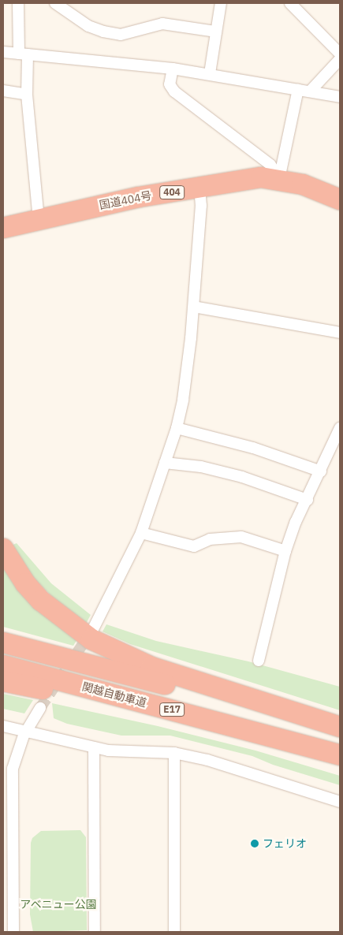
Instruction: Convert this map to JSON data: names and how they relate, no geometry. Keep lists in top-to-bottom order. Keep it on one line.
{"streets":{"highway":["404","国道404号","関越自動車道","E17"]},"parks":["アベニュー公園"],"places":["フェリオ"]}
